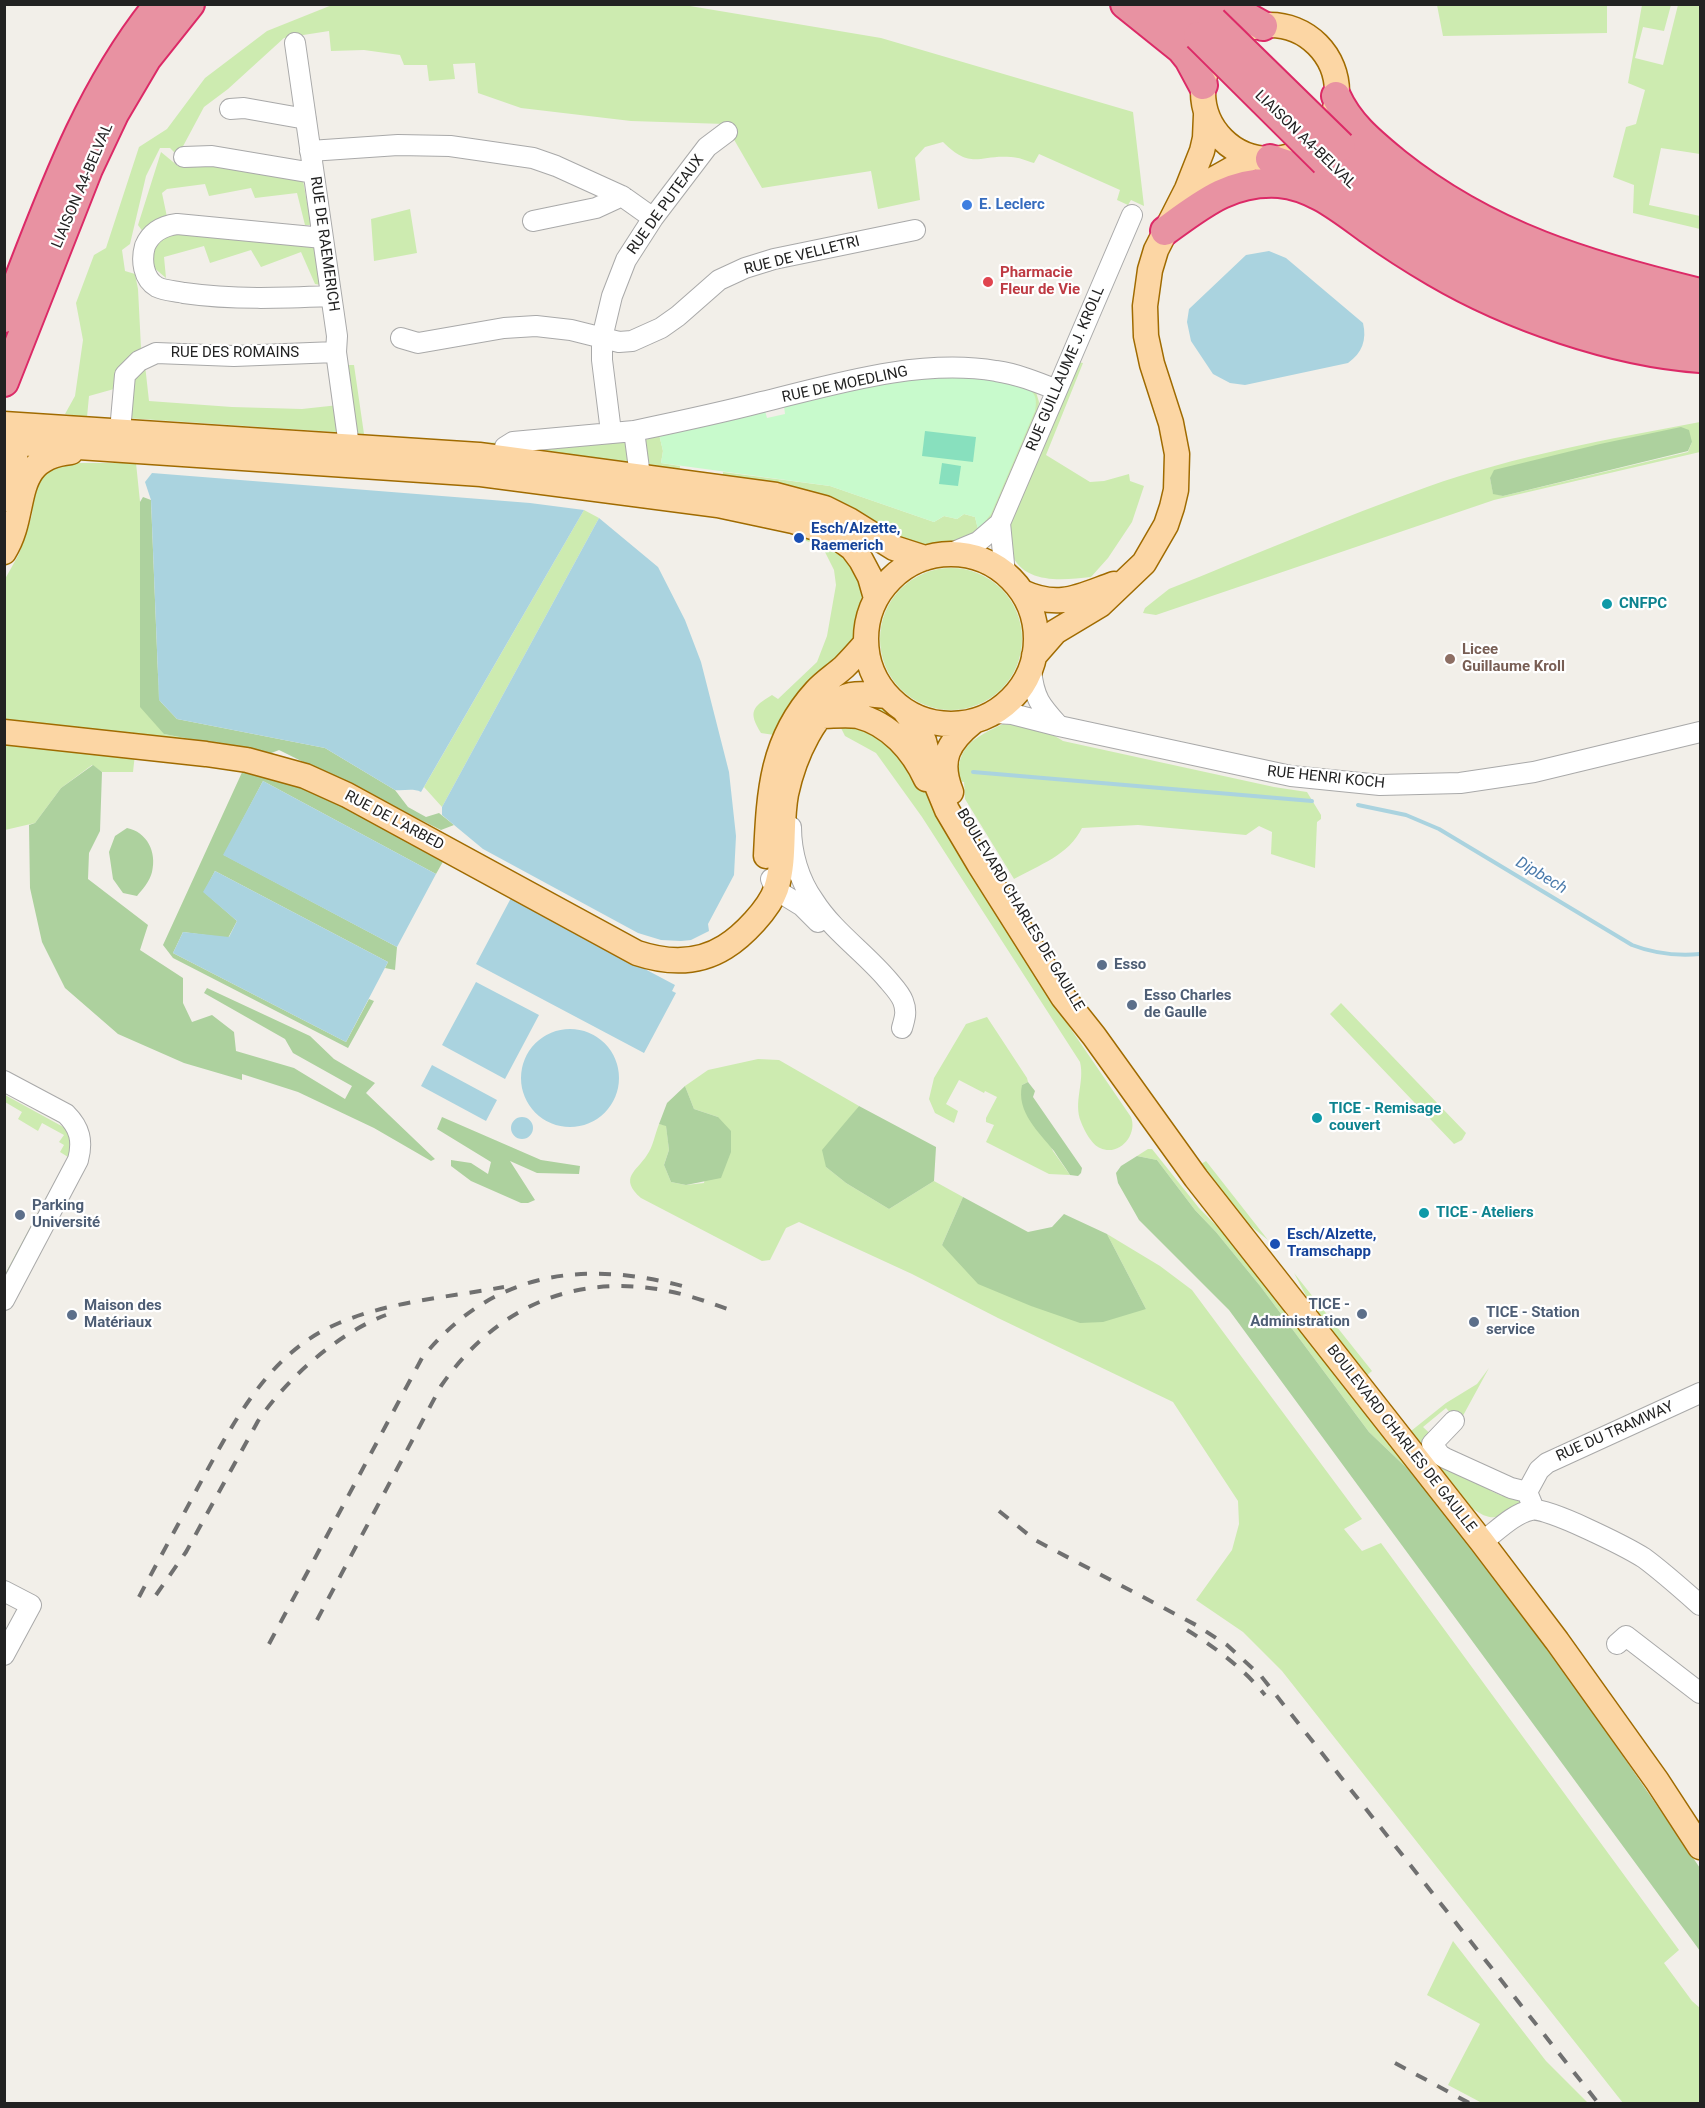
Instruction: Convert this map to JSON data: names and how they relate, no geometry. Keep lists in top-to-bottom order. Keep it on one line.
{"streets":{"highway":["LIAISON A4-BELVAL"],"main road":["RUE DE L'ARBED","BOULEVARD CHARLES DE GAULLE"],"street":["RUE DE PUTEAUX","RUE DE RAEMERICH","RUE DE VELLETRI","RUE DES ROMAINS","RUE GUILLAUME J. KROLL","RUE DE MOEDLING","RUE HENRI KOCH","RUE DU TRAMWAY"]},"crossings":[["RUE DE PUTEAUX","RUE DE VELLETRI"],["RUE DE RAEMERICH","RUE DES ROMAINS"],["RUE GUILLAUME J. KROLL","RUE DE MOEDLING"],["RUE GUILLAUME J. KROLL","RUE HENRI KOCH"],["RUE GUILLAUME J. KROLL","RUE DE L'ARBED"],["RUE GUILLAUME J. KROLL","BOULEVARD CHARLES DE GAULLE"],["RUE HENRI KOCH","RUE DE L'ARBED"],["RUE HENRI KOCH","BOULEVARD CHARLES DE GAULLE"],["RUE DE L'ARBED","BOULEVARD CHARLES DE GAULLE"]],"water":["Dipbech"],"places":["E. Leclerc","Pharmacie Fleur de Vie","Esch/Alzette, Raemerich","CNFPC","Licee Guillaume Kroll","Esso","Esso Charles de Gaulle","TICE - Remisage couvert","TICE - Ateliers","Parking Université","Esch/Alzette, Tramschapp","TICE - Administration","Maison des Matériaux","TICE - Station service"]}
